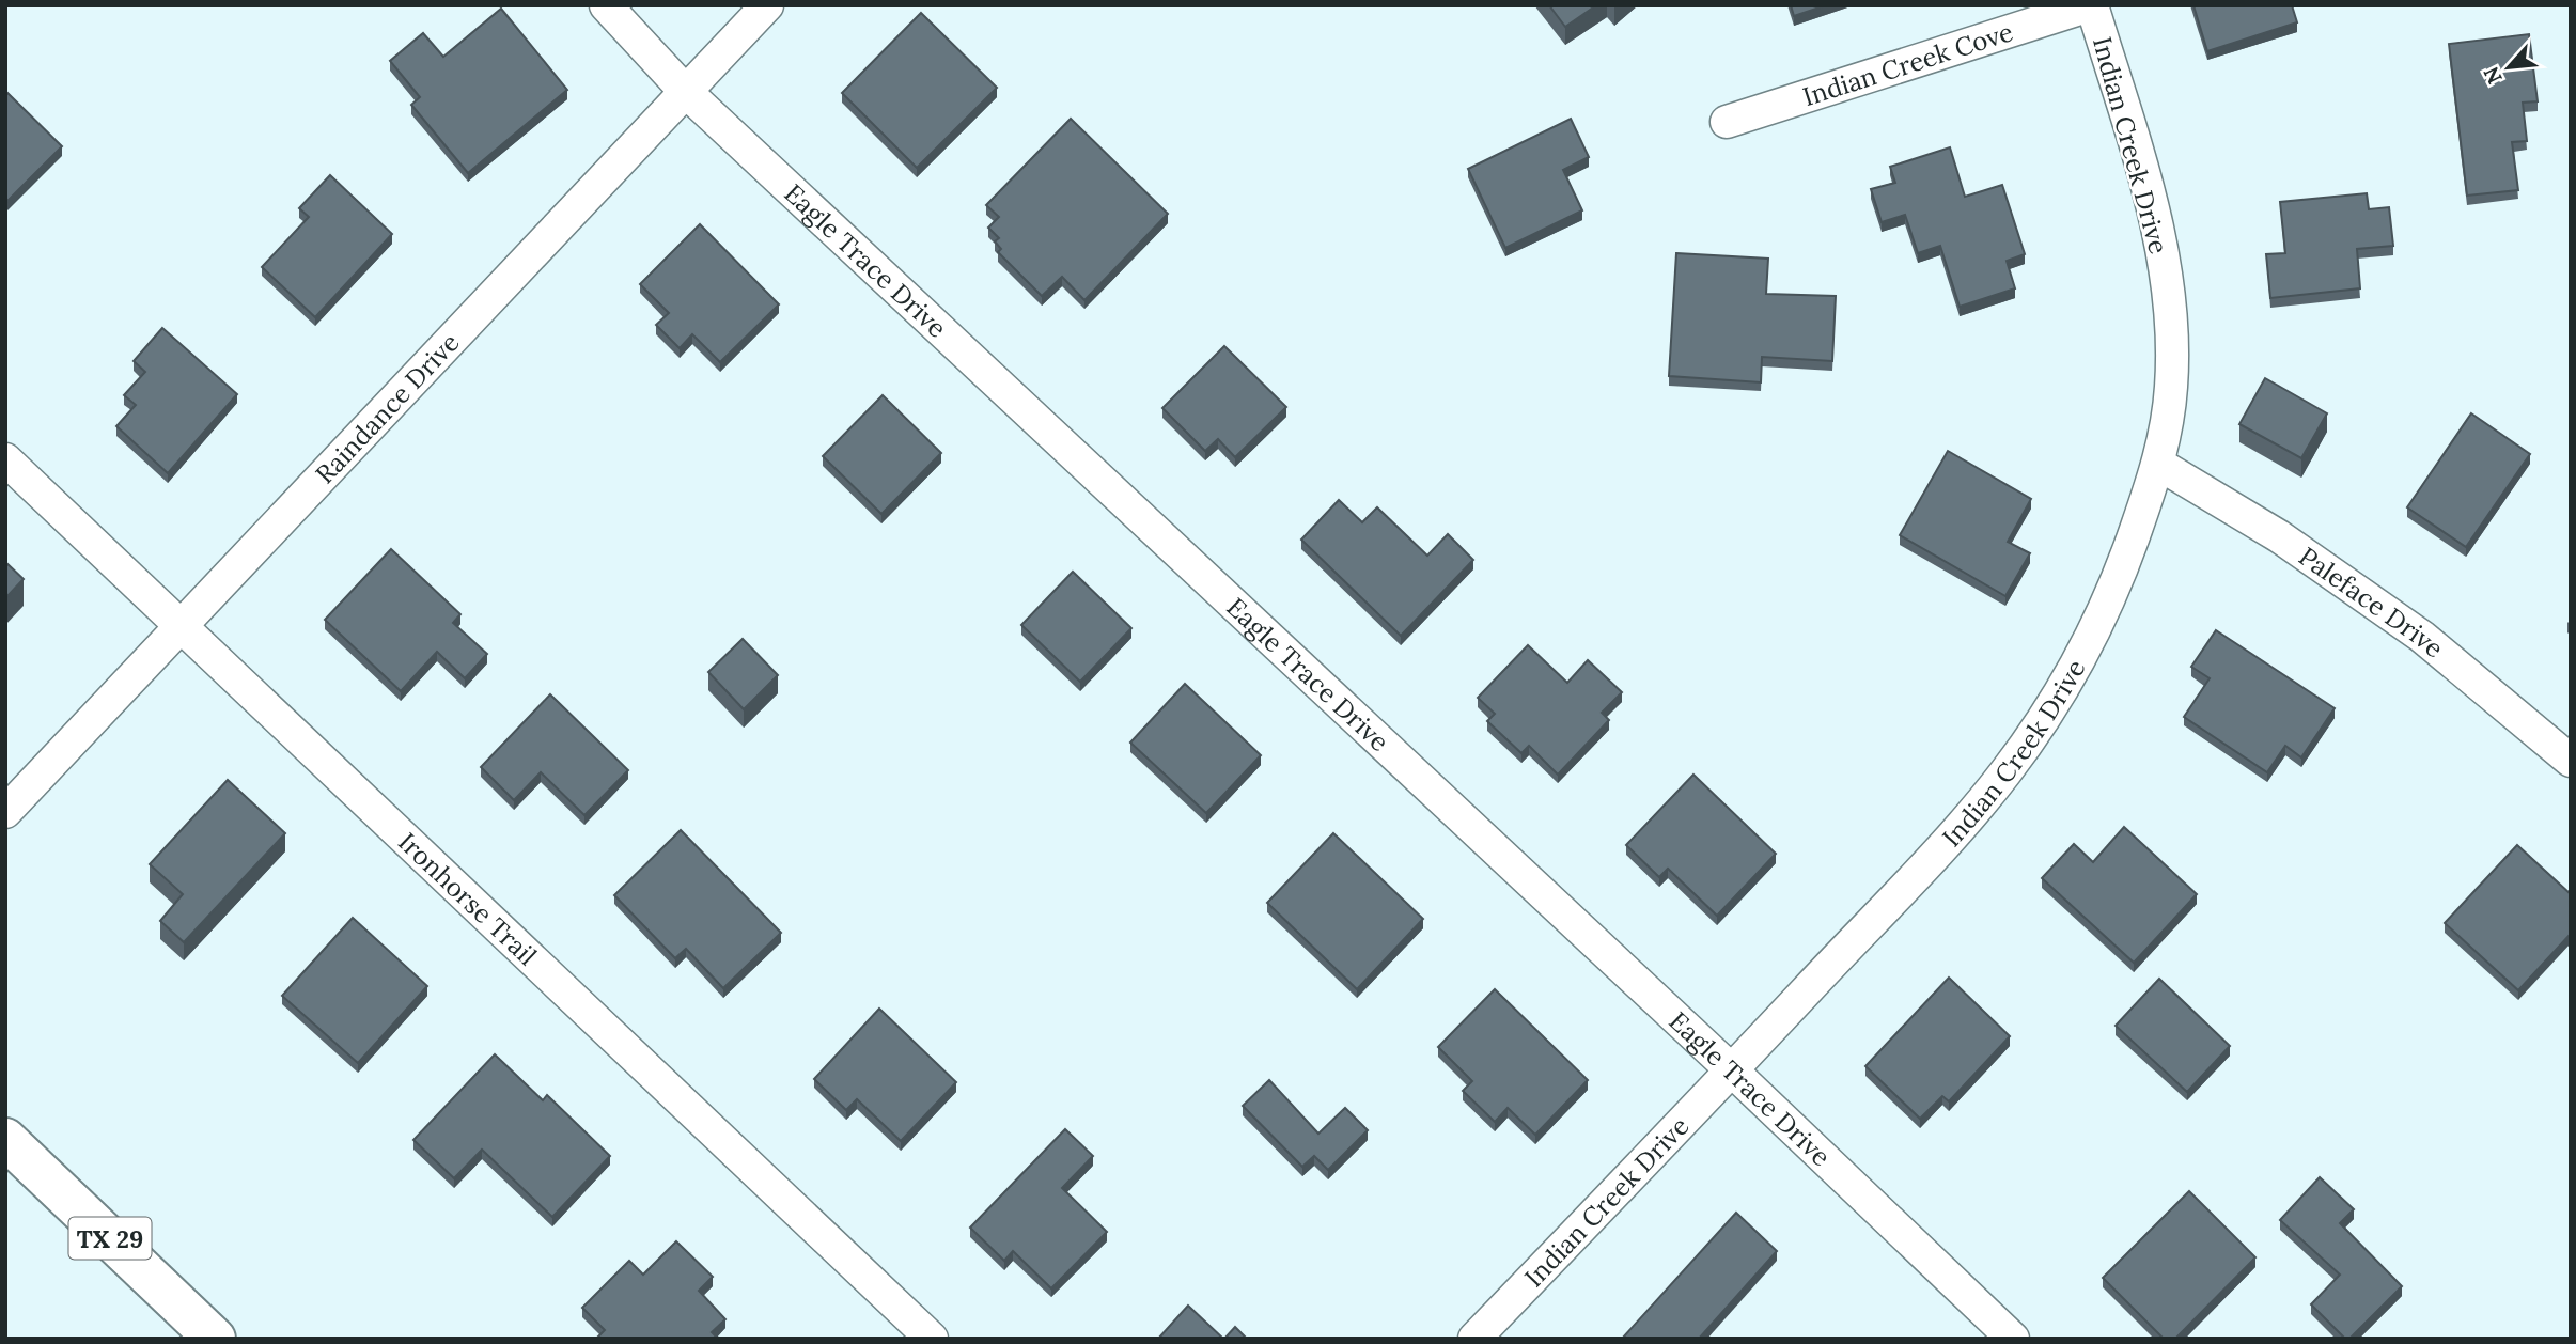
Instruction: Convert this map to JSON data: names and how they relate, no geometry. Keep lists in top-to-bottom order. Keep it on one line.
{"streets":{"main road":["TX 29"],"street":["Indian Creek Cove","Indian Creek Drive","Eagle Trace Drive","Raindance Drive","Paleface Drive","Ironhorse Trail"]},"crossings":[["Indian Creek Cove","Indian Creek Drive"],["Indian Creek Drive","Eagle Trace Drive"],["Indian Creek Drive","Paleface Drive"],["Eagle Trace Drive","Raindance Drive"],["Raindance Drive","Ironhorse Trail"]],"north":"bottom left"}
